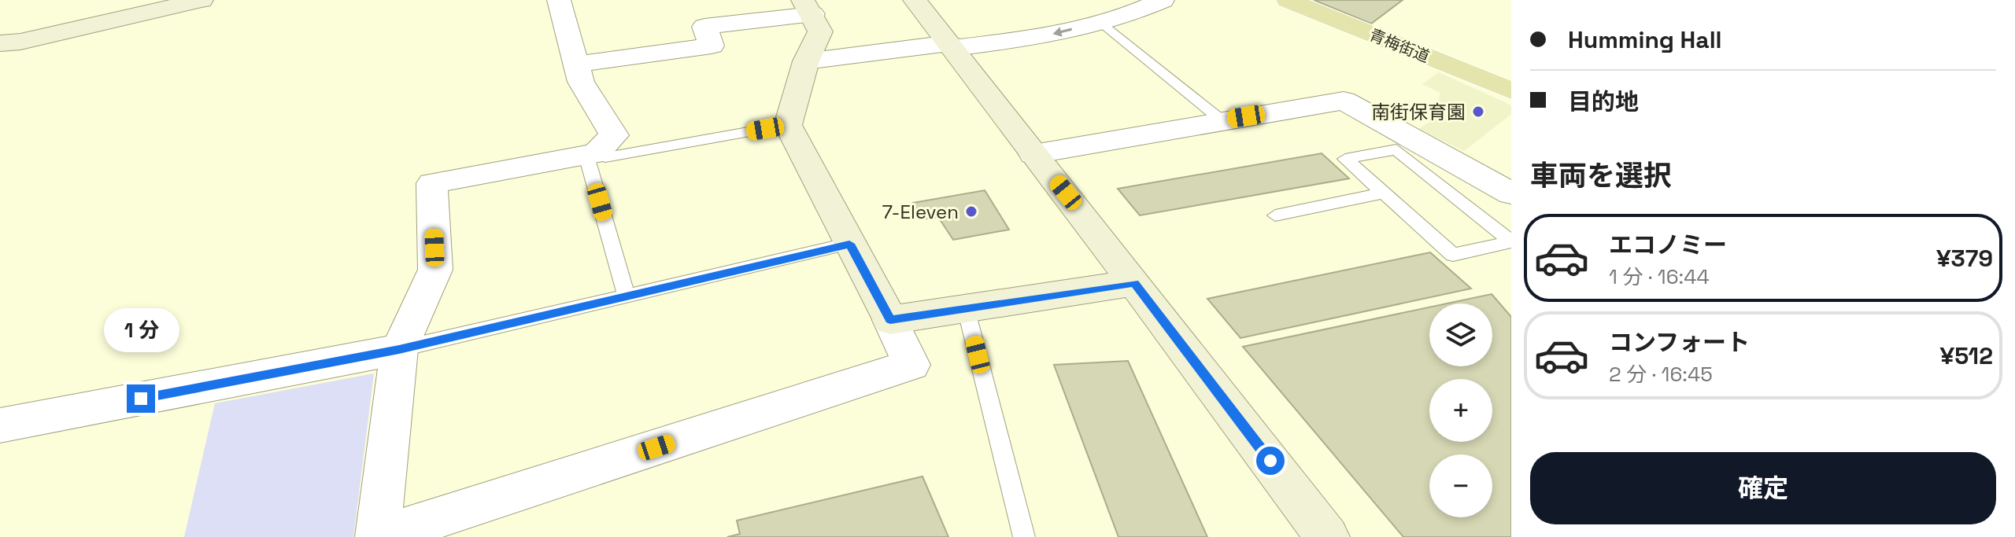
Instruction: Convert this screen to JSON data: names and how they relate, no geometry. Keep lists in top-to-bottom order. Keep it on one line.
{"streets":{"main road":["青梅街道"]},"places":["南街保育園","7-Eleven"],"page":{"banner":["Humming Hall","目的地"],"heading":"車両を選択","list":[{"name":"エコノミー","note":"1 分 · 16:44","value":"¥379"},{"name":"コンフォート","note":"2 分 · 16:45","value":"¥512"}],"map_buttons":["+","−"],"bubble":"1 分","buttons":"確定"}}
